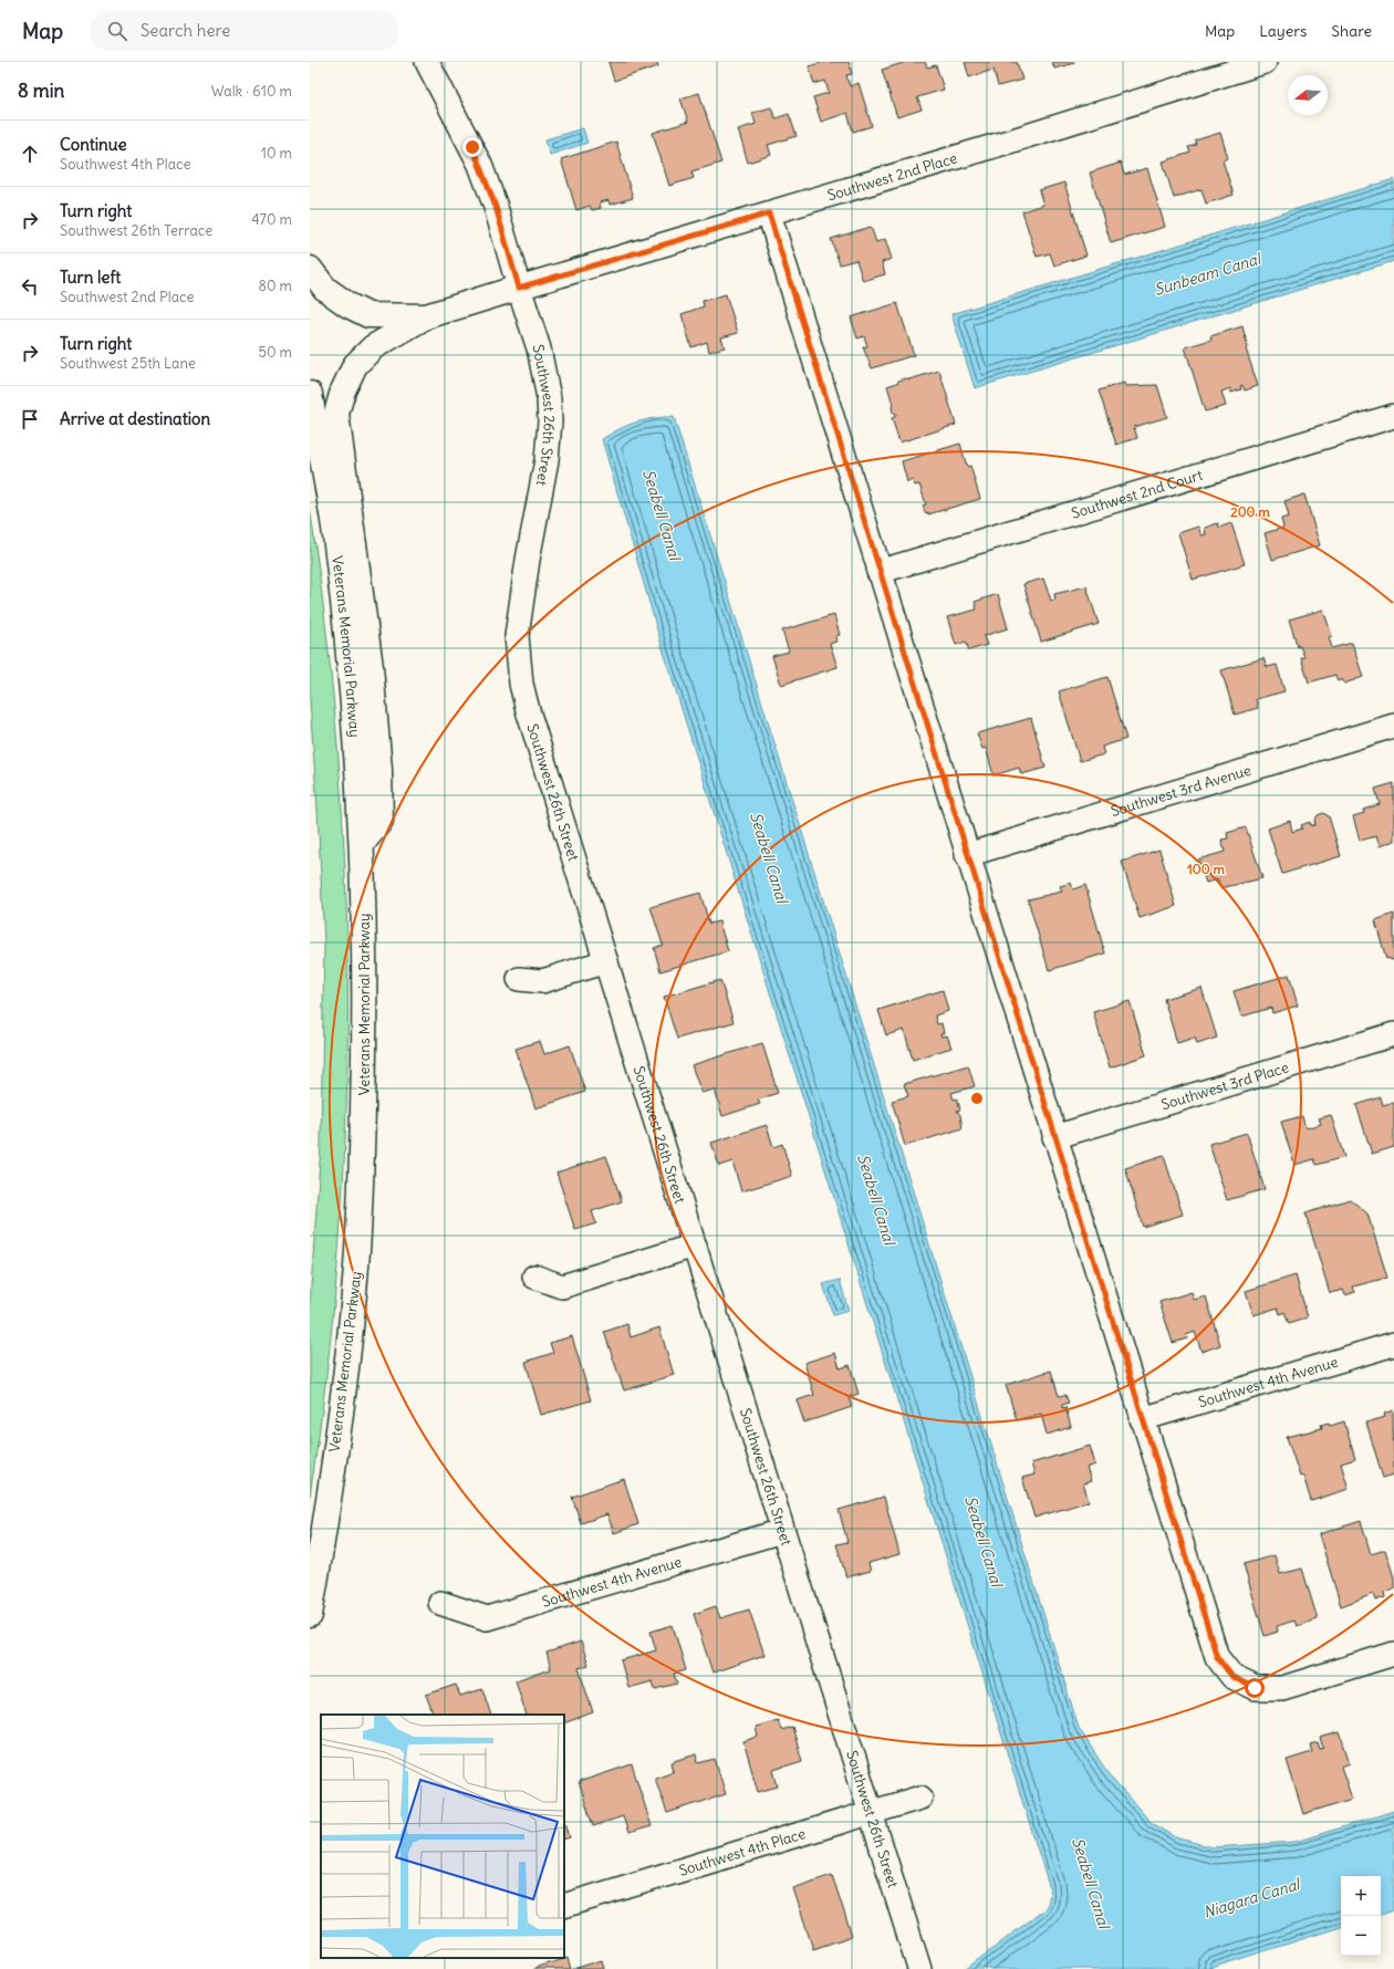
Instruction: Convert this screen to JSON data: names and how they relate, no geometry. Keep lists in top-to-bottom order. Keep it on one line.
{"streets":{"highway":["Veterans Memorial Parkway"],"street":["Southwest 2nd Place","Southwest 26th Street","Southwest 2nd Court","Southwest 3rd Avenue","Southwest 3rd Place","Southwest 4th Avenue","Southwest 4th Place"]},"crossings":[["Southwest 2nd Place","Southwest 26th Street"],["Southwest 26th Street","Southwest 4th Avenue"],["Southwest 26th Street","Southwest 4th Place"]],"water":["Sunbeam Canal","Seabell Canal","Niagara Canal"],"north":"left","page":{"header":"Map","search":"Search here","nav":["Map","Layers","Share"],"heading":["8 min","Walk · 610 m"],"list":[["Continue","Southwest 4th Place","10 m"],["Turn right","Southwest 26th Terrace","470 m"],["Turn left","Southwest 2nd Place","80 m"],["Turn right","Southwest 25th Lane","50 m"],"Arrive at destination"],"map_buttons":["+","−"]},"rings":["200 m","100 m"]}
